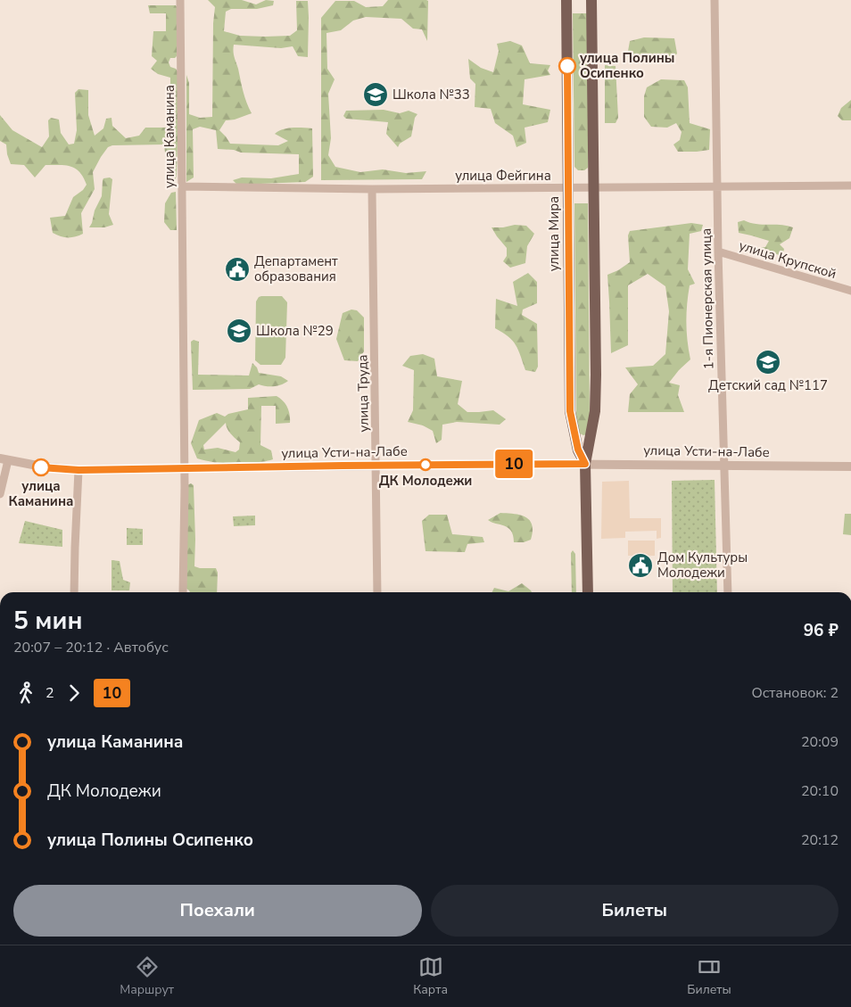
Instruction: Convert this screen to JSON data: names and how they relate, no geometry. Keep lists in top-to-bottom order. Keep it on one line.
{"streets":{"main road":["улица Мира"],"street":["улица Каманина","улица Фейгина","улица Крупской","1-я Пионерская улица","улица Труда","улица Усти-на-Лабе"]},"crossings":[["улица Каманина","улица Фейгина"],["улица Каманина","улица Усти-на-Лабе"],["улица Фейгина","улица Мира"],["улица Фейгина","1-я Пионерская улица"],["улица Фейгина","улица Труда"],["улица Мира","улица Усти-на-Лабе"],["улица Крупской","1-я Пионерская улица"],["1-я Пионерская улица","улица Усти-на-Лабе"],["улица Труда","улица Усти-на-Лабе"]],"places":{"other":["улица Полины Осипенко","ДК Молодежи","улица Каманина"],"school or university":["Школа №33","Школа №29","Детский сад №117"],"public building":["Департамент образования","Дом Культуры Молодежи"]},"lines":["bus line 10"],"page":{"on_map":"10","heading":["5 мин","20:07 – 20:12 · Автобус","96 ₽"],"legs":["2","10","Остановок: 2"],"list":[{"name":"улица Каманина","value":"20:09"},{"name":"ДК Молодежи","value":"20:10"},{"name":"улица Полины Осипенко","value":"20:12"}],"buttons":["Поехали","Билеты"],"tabs":["Маршрут","Карта","Билеты"]}}
